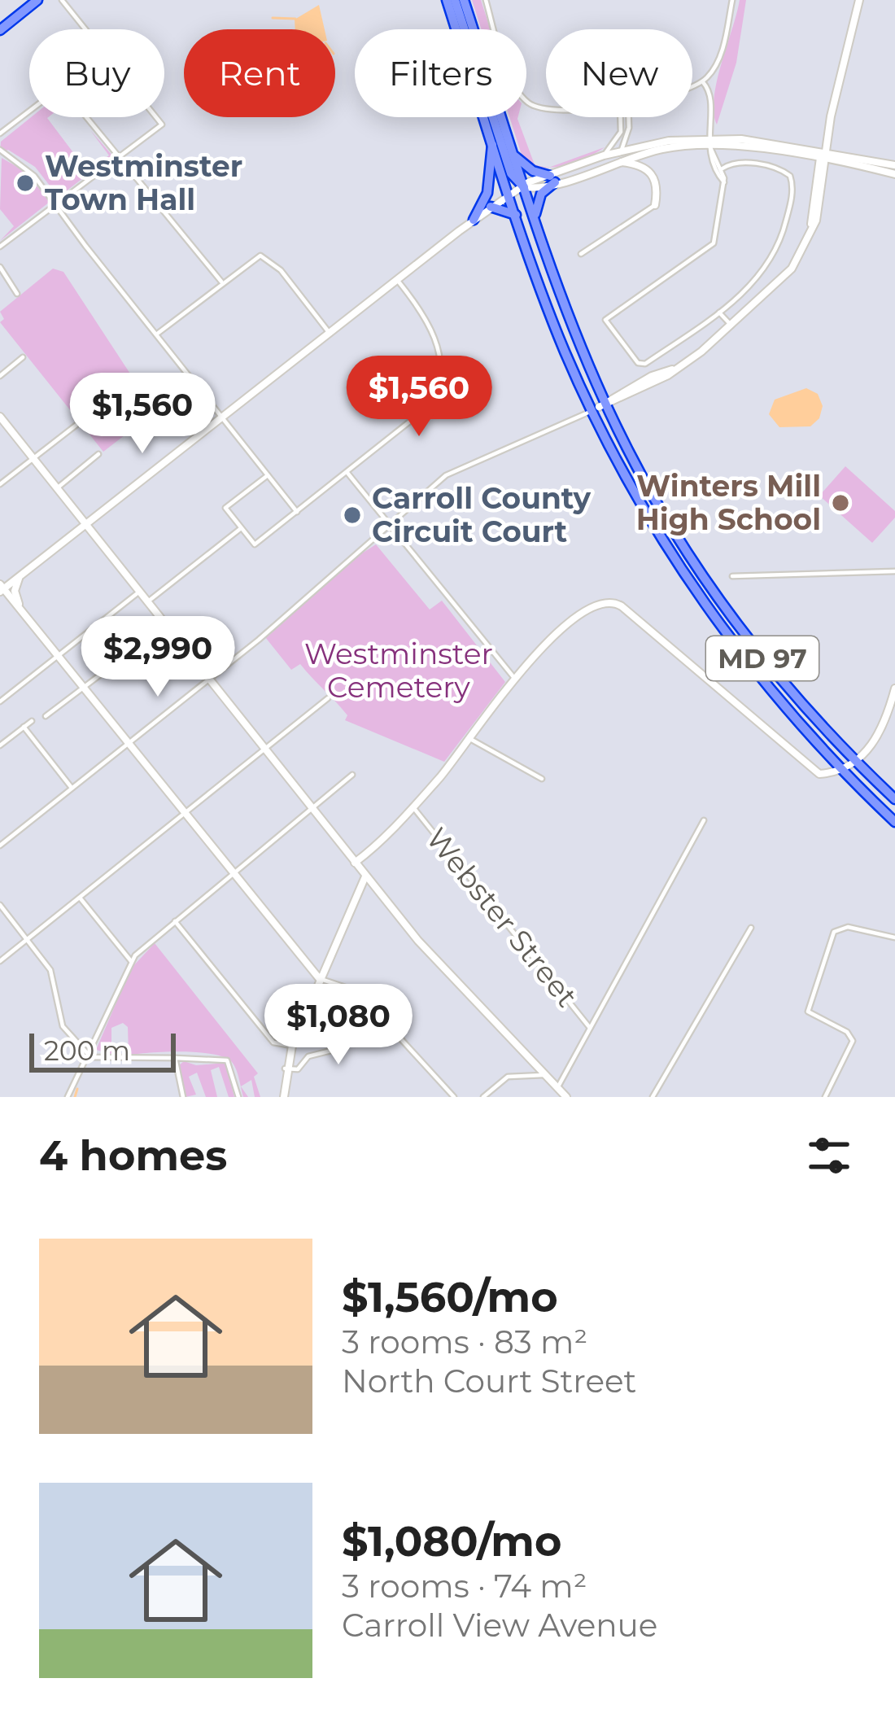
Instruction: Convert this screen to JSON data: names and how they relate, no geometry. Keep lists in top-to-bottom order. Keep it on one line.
{"streets":{"highway":["MD 97"],"street":["Webster Street"]},"parks":["Westminster Cemetery"],"places":["Westminster Town Hall","Winters Mill High School","Carroll County Circuit Court"],"scale_bar":"200 m","page":{"chip":["Buy","Rent","Filters","New"],"price":["$1,560","$1,560","$2,990","$1,080"],"scale":"200 m","heading":"4 homes","list":[{"name":"$1,560/mo","note":"3 rooms · 83 m² · North Court Street"},{"name":"$1,080/mo","note":"3 rooms · 74 m² · Carroll View Avenue"}]}}
